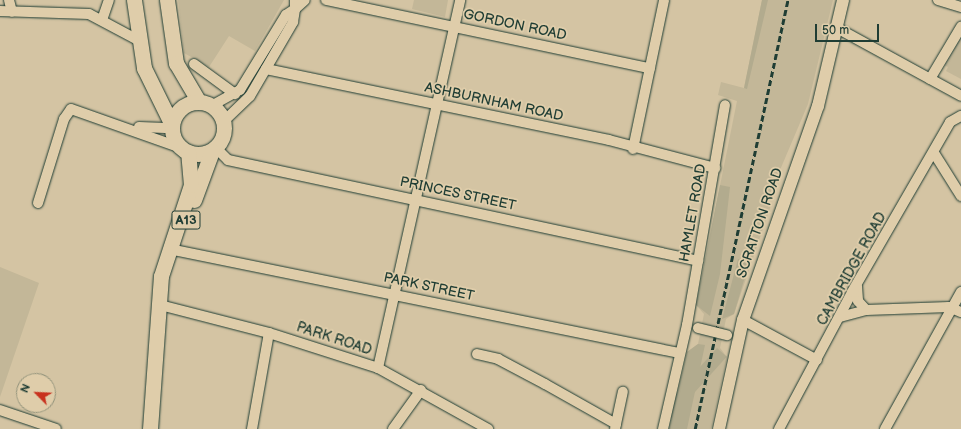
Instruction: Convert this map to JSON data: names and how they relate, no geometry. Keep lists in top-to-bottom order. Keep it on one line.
{"streets":{"main road":["A13"],"street":["GORDON ROAD","ASHBURNHAM ROAD","PRINCES STREET","HAMLET ROAD","SCRATTON ROAD","CAMBRIDGE ROAD","PARK STREET","PARK ROAD"]},"crossings":[["ASHBURNHAM ROAD","HAMLET ROAD"],["PRINCES STREET","HAMLET ROAD"],["PRINCES STREET","A13"],["HAMLET ROAD","PARK STREET"],["A13","PARK STREET"],["A13","PARK ROAD"]],"scale_bar":"50 m","north":"top left"}
